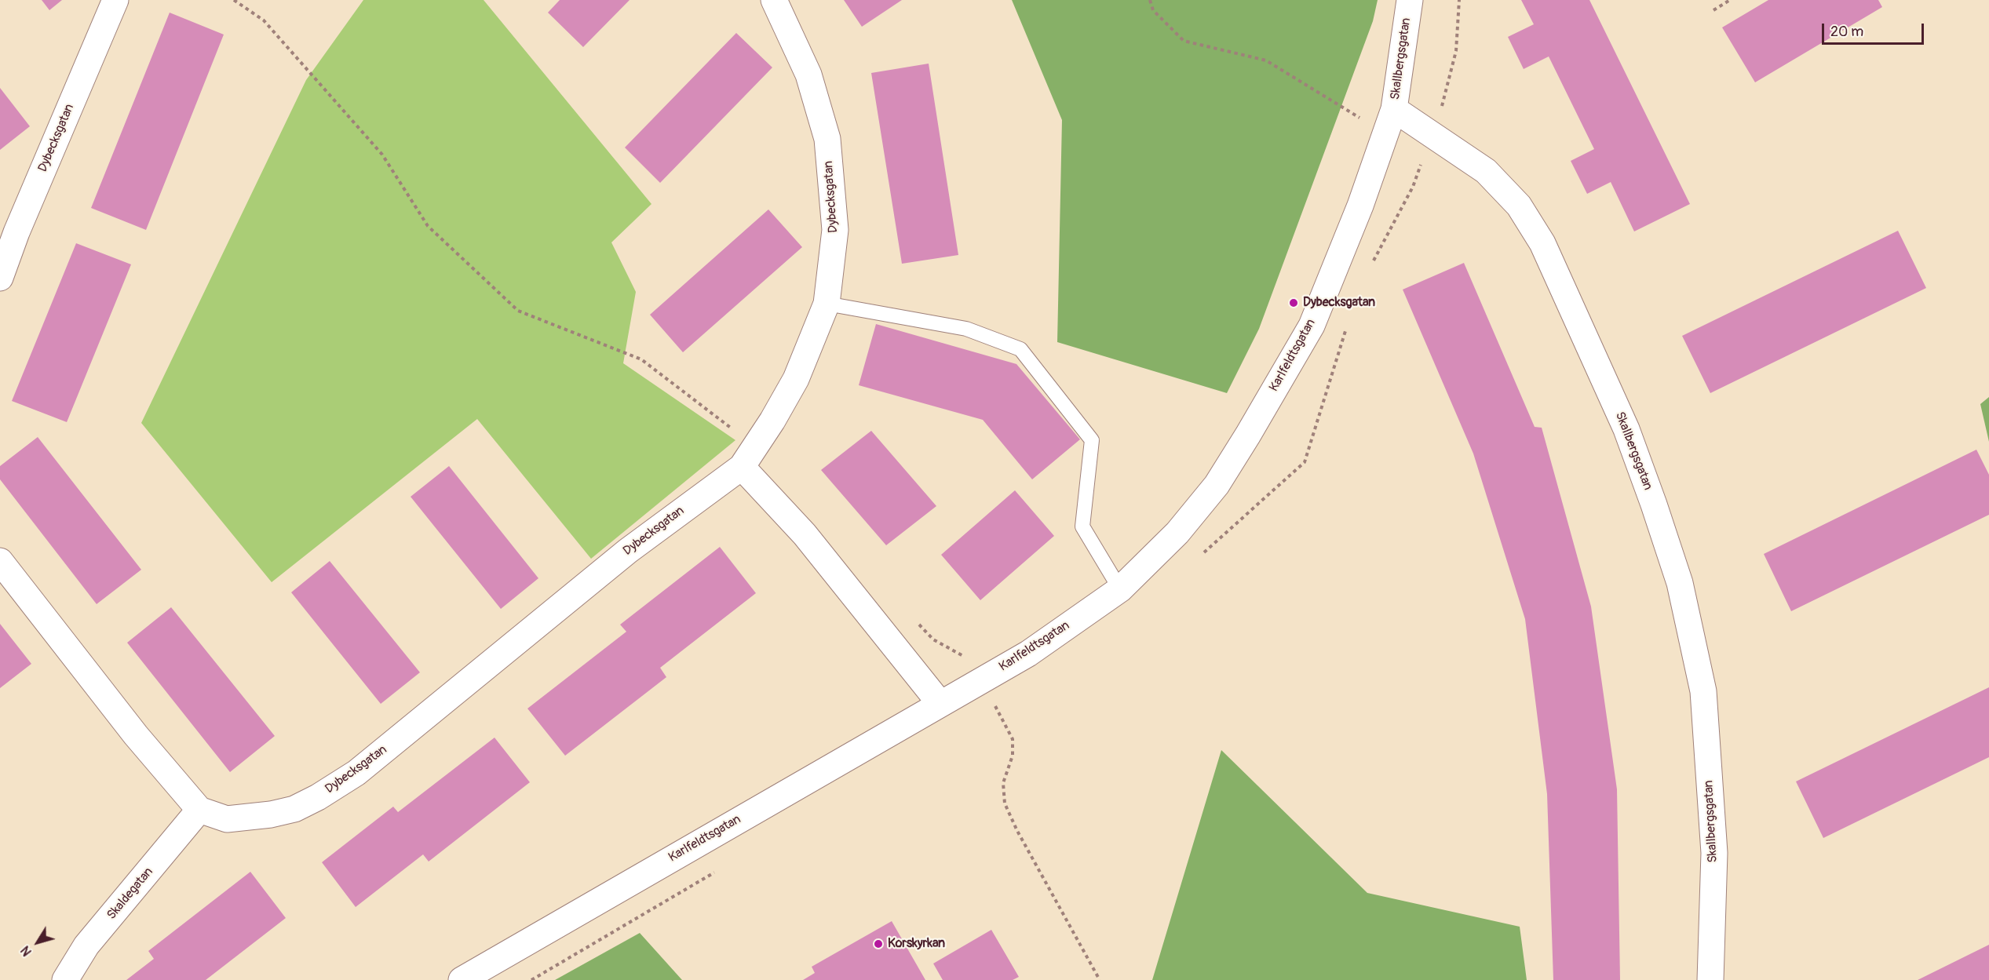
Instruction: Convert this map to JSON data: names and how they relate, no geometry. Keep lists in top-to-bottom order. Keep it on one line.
{"streets":{"street":["Skallbergsgatan","Dybecksgatan","Karlfeldtsgatan","Skaldegatan"]},"crossings":[["Skallbergsgatan","Karlfeldtsgatan"],["Dybecksgatan","Skaldegatan"]],"places":["Dybecksgatan","Korskyrkan"],"scale_bar":"20 m","north":"bottom left"}
